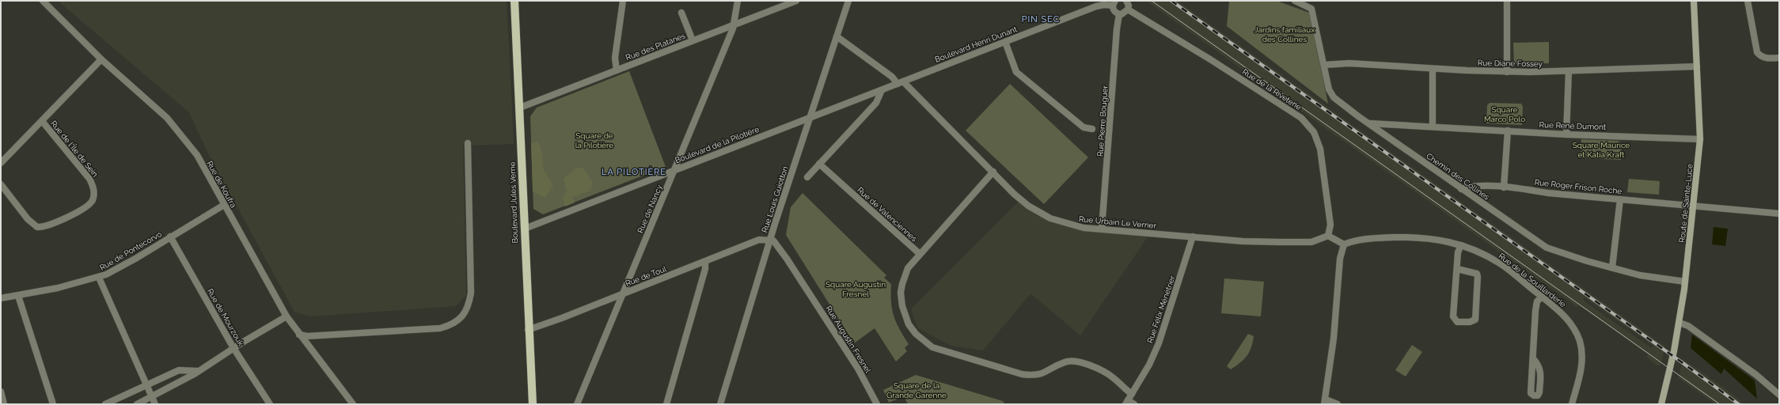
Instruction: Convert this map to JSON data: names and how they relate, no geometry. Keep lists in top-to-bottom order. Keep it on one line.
{"streets":{"main road":["Boulevard Jules Verne"],"street":["Boulevard Henri Dunant","Rue des Platanes","Rue Diane Fossey","Rue de la Riveterie","Rue Pierre Bouguer","Rue René Dumont","Boulevard de la Pilotière","Rue de l'Île de Sein","Chemin des Collines","Rue de Koufra","Rue Roger Frison Roche","Rue Louis Guiotton","Route de Sainte-Luce","Rue de Nancy","Rue de Valenciennes","Rue Urbain Le Verrier","Rue de Pontecorvo","Rue de Toul","Rue de la Souillarderie","Rue Félix Ménétrier","Rue de Mourzouk","Rue Augustin Fresnel"]},"crossings":[["Boulevard Henri Dunant","Boulevard de la Pilotière"],["Boulevard Henri Dunant","Rue Louis Guiotton"],["Boulevard Henri Dunant","Rue Urbain Le Verrier"],["Rue des Platanes","Boulevard Jules Verne"],["Rue des Platanes","Rue de Nancy"],["Rue Diane Fossey","Chemin des Collines"],["Rue Diane Fossey","Route de Sainte-Luce"],["Rue de la Riveterie","Rue Urbain Le Verrier"],["Rue Pierre Bouguer","Rue Urbain Le Verrier"],["Rue René Dumont","Chemin des Collines"],["Rue René Dumont","Route de Sainte-Luce"],["Boulevard de la Pilotière","Rue Louis Guiotton"],["Boulevard de la Pilotière","Boulevard Jules Verne"],["Boulevard de la Pilotière","Rue de Nancy"],["Chemin des Collines","Rue Roger Frison Roche"],["Chemin des Collines","Route de Sainte-Luce"],["Rue de Koufra","Rue de Pontecorvo"],["Rue Roger Frison Roche","Route de Sainte-Luce"],["Rue Louis Guiotton","Rue Urbain Le Verrier"],["Rue Louis Guiotton","Rue de Toul"],["Rue Louis Guiotton","Rue Augustin Fresnel"],["Boulevard Jules Verne","Rue de Toul"],["Rue de Nancy","Rue de Toul"],["Rue de Valenciennes","Rue Urbain Le Verrier"],["Rue Urbain Le Verrier","Rue Félix Ménétrier"],["Rue de Pontecorvo","Rue de Mourzouk"],["Rue de Toul","Rue Augustin Fresnel"]],"districts":["PIN SEC","LA PILOTIÈRE"],"parks":["Jardins familiaux des Collines","Square Marco Polo","Square de la Pilotière","Square Maurice et Katia Kraft","Square Augustin Fresnel","Square de la Grande Garenne"]}
